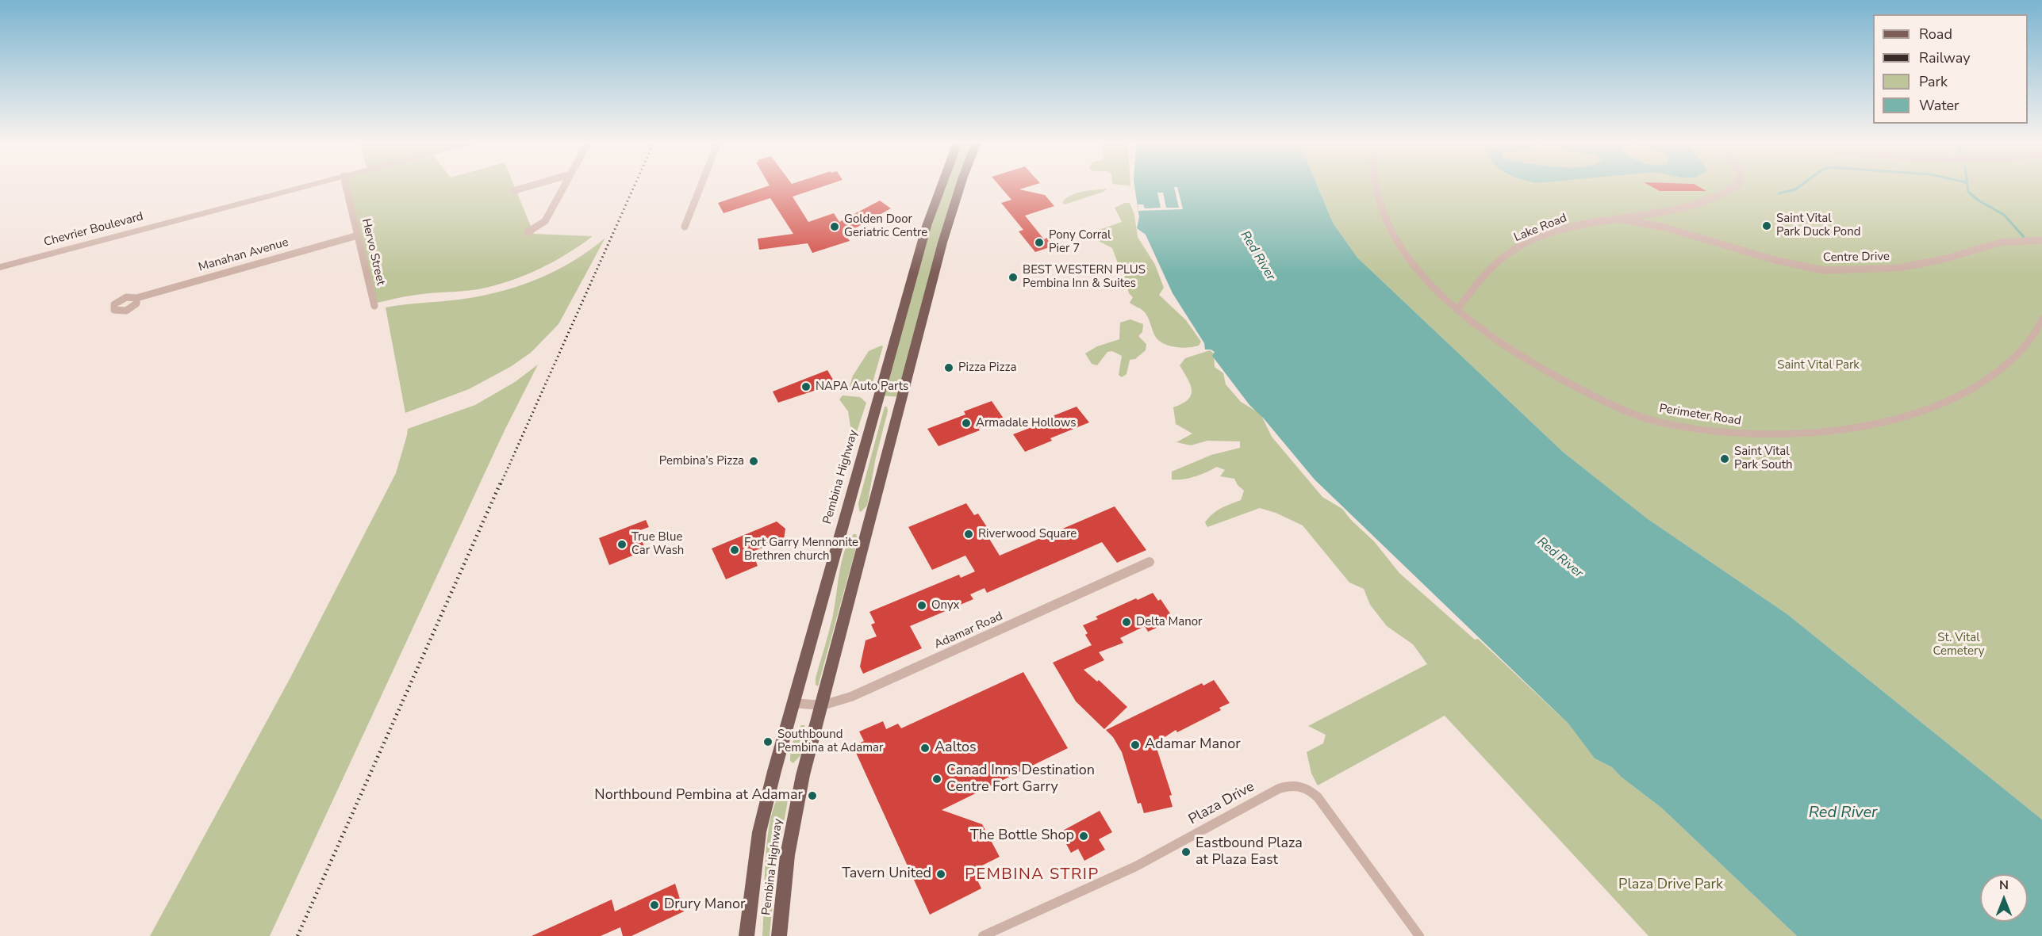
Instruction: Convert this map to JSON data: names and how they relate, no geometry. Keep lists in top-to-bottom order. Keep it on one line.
{"streets":{"main road":["Pembina Highway"],"street":["Lake Road","Chevrier Boulevard","Hervo Street","Manahan Avenue","Centre Drive","Perimeter Road","Adamar Road","Plaza Drive"]},"crossings":[["Lake Road","Centre Drive"],["Lake Road","Perimeter Road"],["Hervo Street","Manahan Avenue"],["Pembina Highway","Adamar Road"]],"districts":["PEMBINA STRIP"],"water":["Red River"],"parks":["Saint Vital Park","St. Vital Cemetery","Plaza Drive Park"],"places":["Saint Vital Park Duck Pond","Golden Door Geriatric Centre","Pony Corral Pier 7","BEST WESTERN PLUS Pembina Inn & Suites","Pizza Pizza","NAPA Auto Parts","Armadale Hollows","Saint Vital Park South","Pembina’s Pizza","Riverwood Square","True Blue Car Wash","Fort Garry Mennonite Brethren church","Onyx","Delta Manor","Southbound Pembina at Adamar","Adamar Manor","Aaltos","Canad Inns Destination Centre Fort Garry","Northbound Pembina at Adamar","The Bottle Shop","Eastbound Plaza at Plaza East","Tavern United","Drury Manor"],"legend":["Road","Railway","Park","Water"],"north":"top"}
